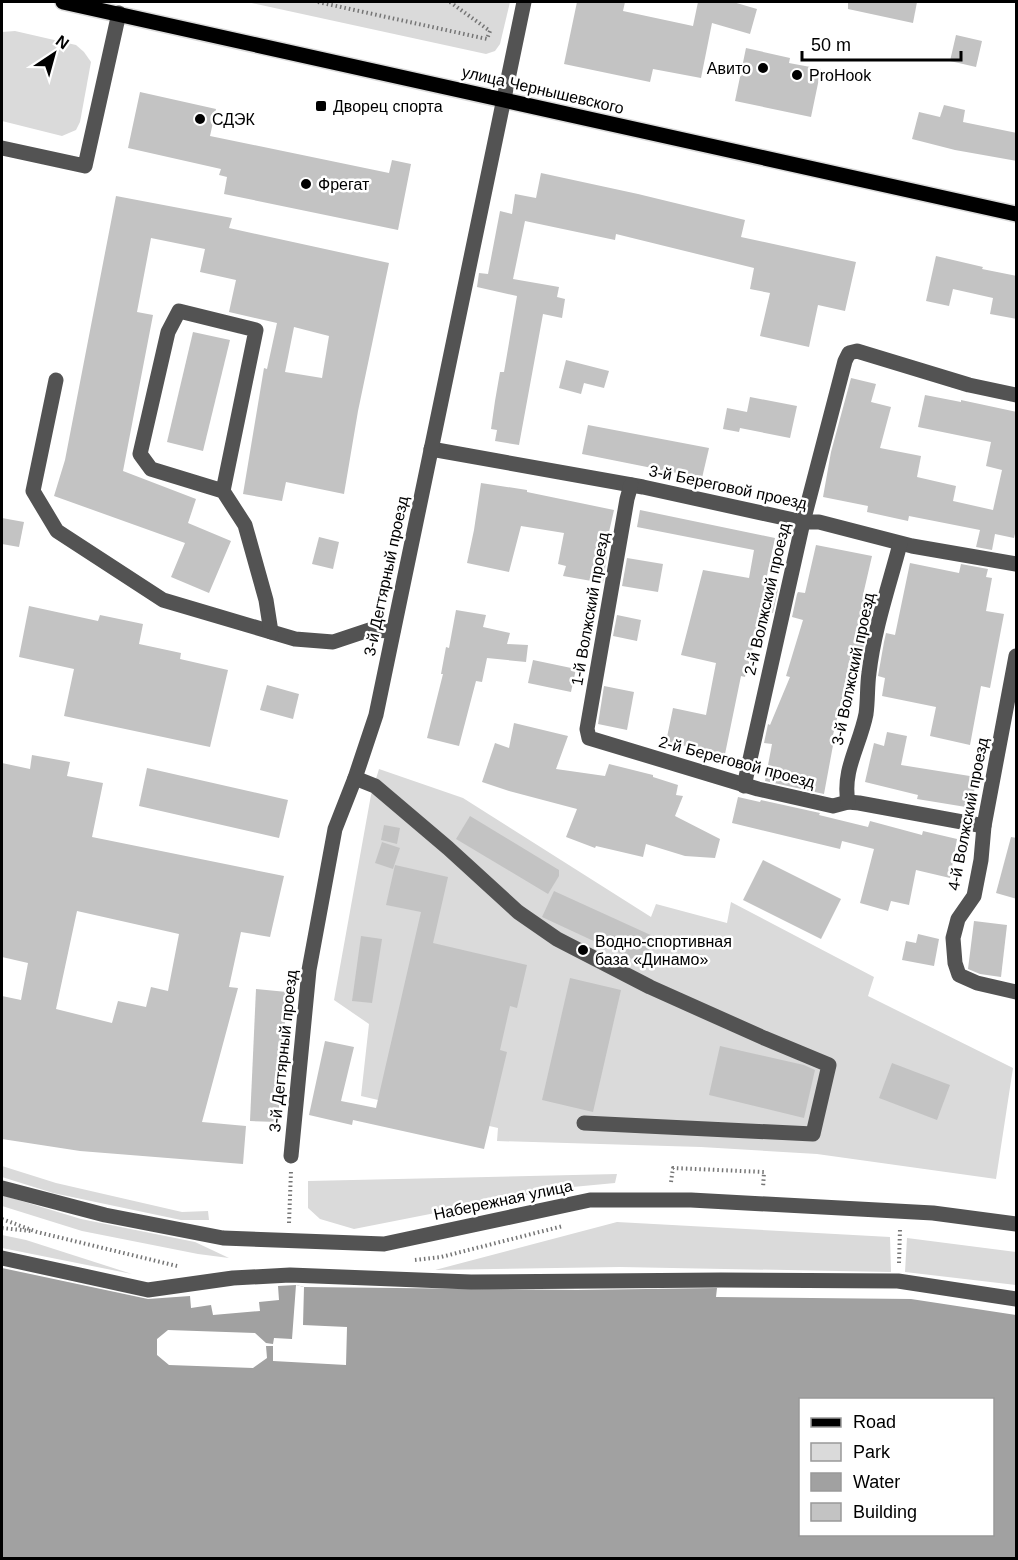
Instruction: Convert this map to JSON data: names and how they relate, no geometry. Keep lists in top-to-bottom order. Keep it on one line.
{"streets":{"main road":["улица Чернышевского"],"street":["3-й Береговой проезд","3-й Дегтярный проезд","2-й Волжский проезд","1-й Волжский проезд","3-й Волжский проезд","2-й Береговой проезд","4-й Волжский проезд","Набережная улица"]},"crossings":[["улица Чернышевского","3-й Дегтярный проезд"],["3-й Береговой проезд","3-й Дегтярный проезд"],["3-й Береговой проезд","2-й Волжский проезд"],["3-й Береговой проезд","1-й Волжский проезд"],["3-й Береговой проезд","3-й Волжский проезд"],["2-й Волжский проезд","2-й Береговой проезд"],["1-й Волжский проезд","2-й Береговой проезд"],["3-й Волжский проезд","2-й Береговой проезд"],["2-й Береговой проезд","4-й Волжский проезд"]],"places":{"other":["Авито","ProHook","СДЭК","Фрегат","Водно-спортивная база «Динамо»"],"transit":["Дворец спорта"]},"legend":["Road","Park","Water","Building"],"scale_bar":"50 m","north":"top right"}
